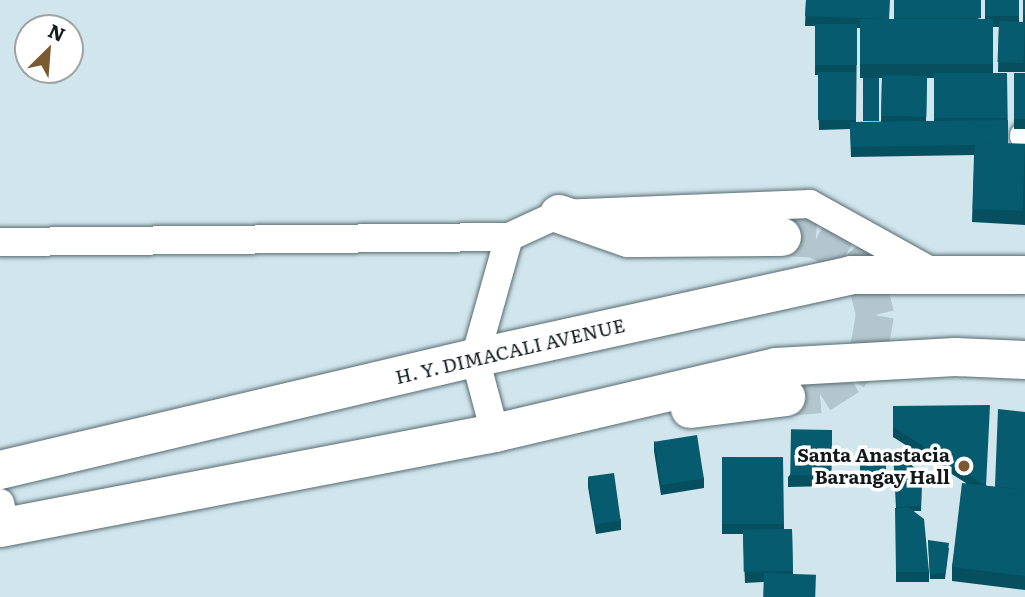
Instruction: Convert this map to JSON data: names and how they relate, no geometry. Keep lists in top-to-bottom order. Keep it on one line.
{"streets":{"street":["H. Y. DIMACALI AVENUE"]},"places":["Santa Anastacia Barangay Hall"],"north":"top right"}
